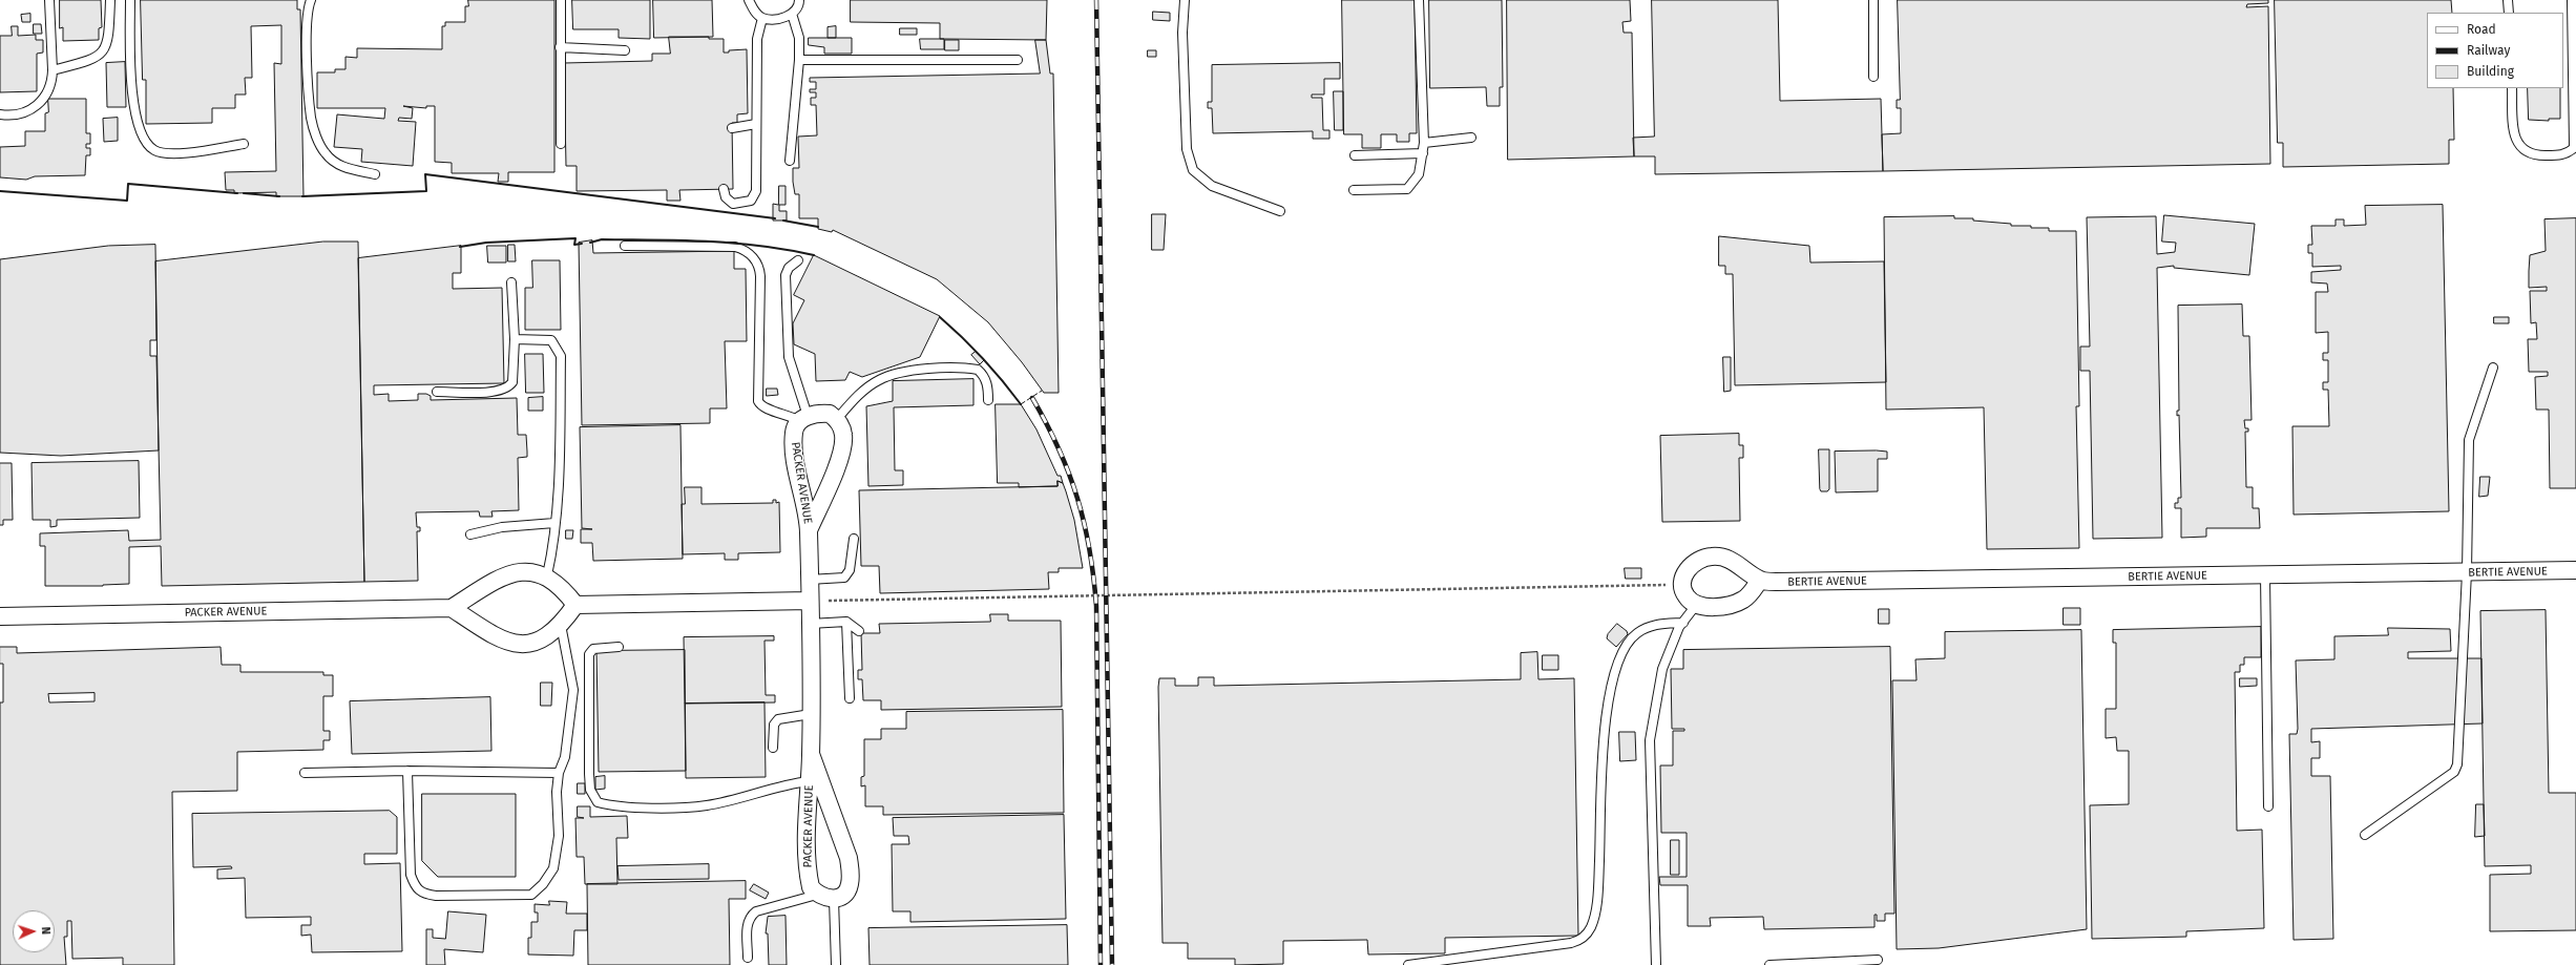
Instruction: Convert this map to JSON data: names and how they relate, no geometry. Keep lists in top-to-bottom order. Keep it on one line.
{"streets":{"street":["PACKER AVENUE","BERTIE AVENUE"]},"legend":["Road","Railway","Building"],"north":"right"}
